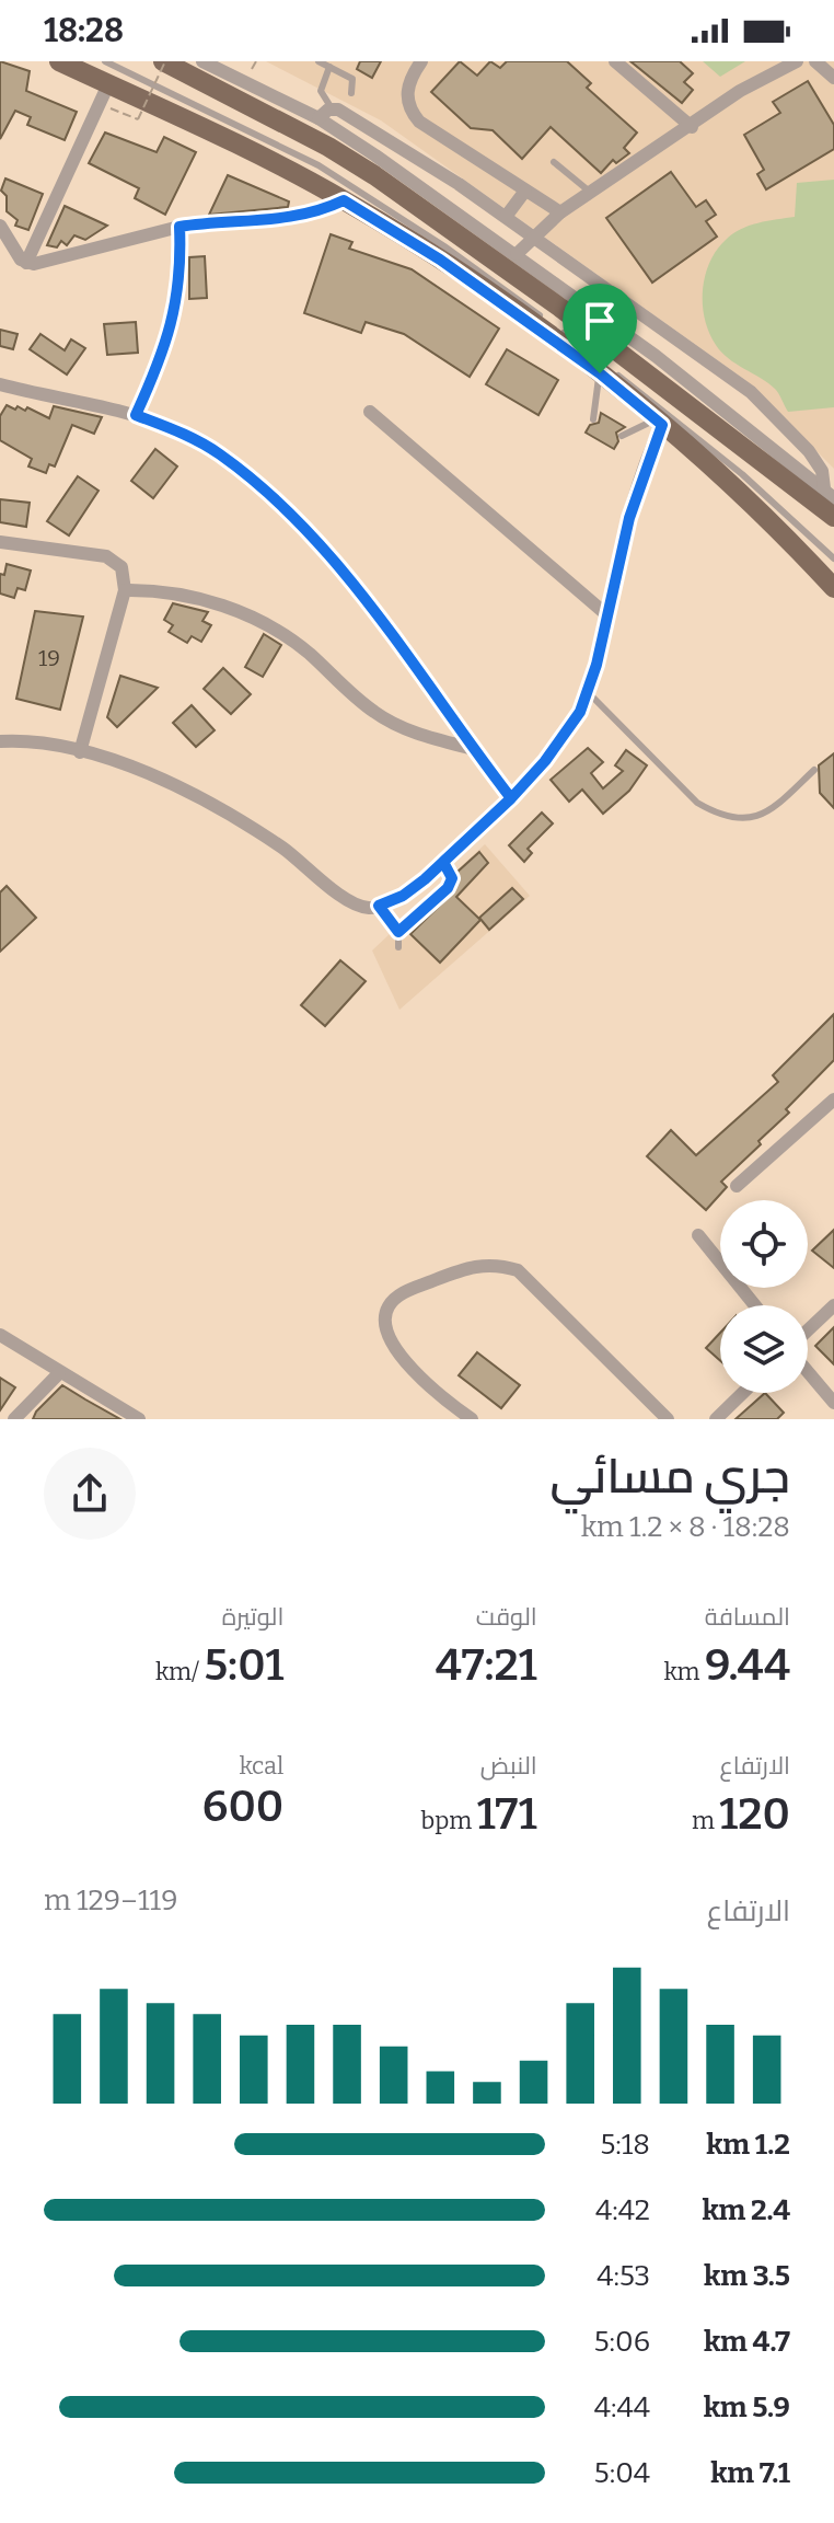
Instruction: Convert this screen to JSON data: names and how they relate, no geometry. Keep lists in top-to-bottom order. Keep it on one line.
{"house_numbers":["19"],"page":{"status":"18:28","heading":["جري مسائي","18:28 · 8 × 1.2 km"],"stats":[["المسافة","9.44 km"],["الوقت","47:21"],["الوتيرة","5:01 /km"],["الارتفاع","120 m"],["النبض","171 bpm"],["kcal","600"]],"chart":["الارتفاع","119–129 m"],"list":[{"name":"1.2 km","note":"5:18"},{"name":"2.4 km","note":"4:42"},{"name":"3.5 km","note":"4:53"},{"name":"4.7 km","note":"5:06"},{"name":"5.9 km","note":"4:44"},{"name":"7.1 km","note":"5:04"}]}}
